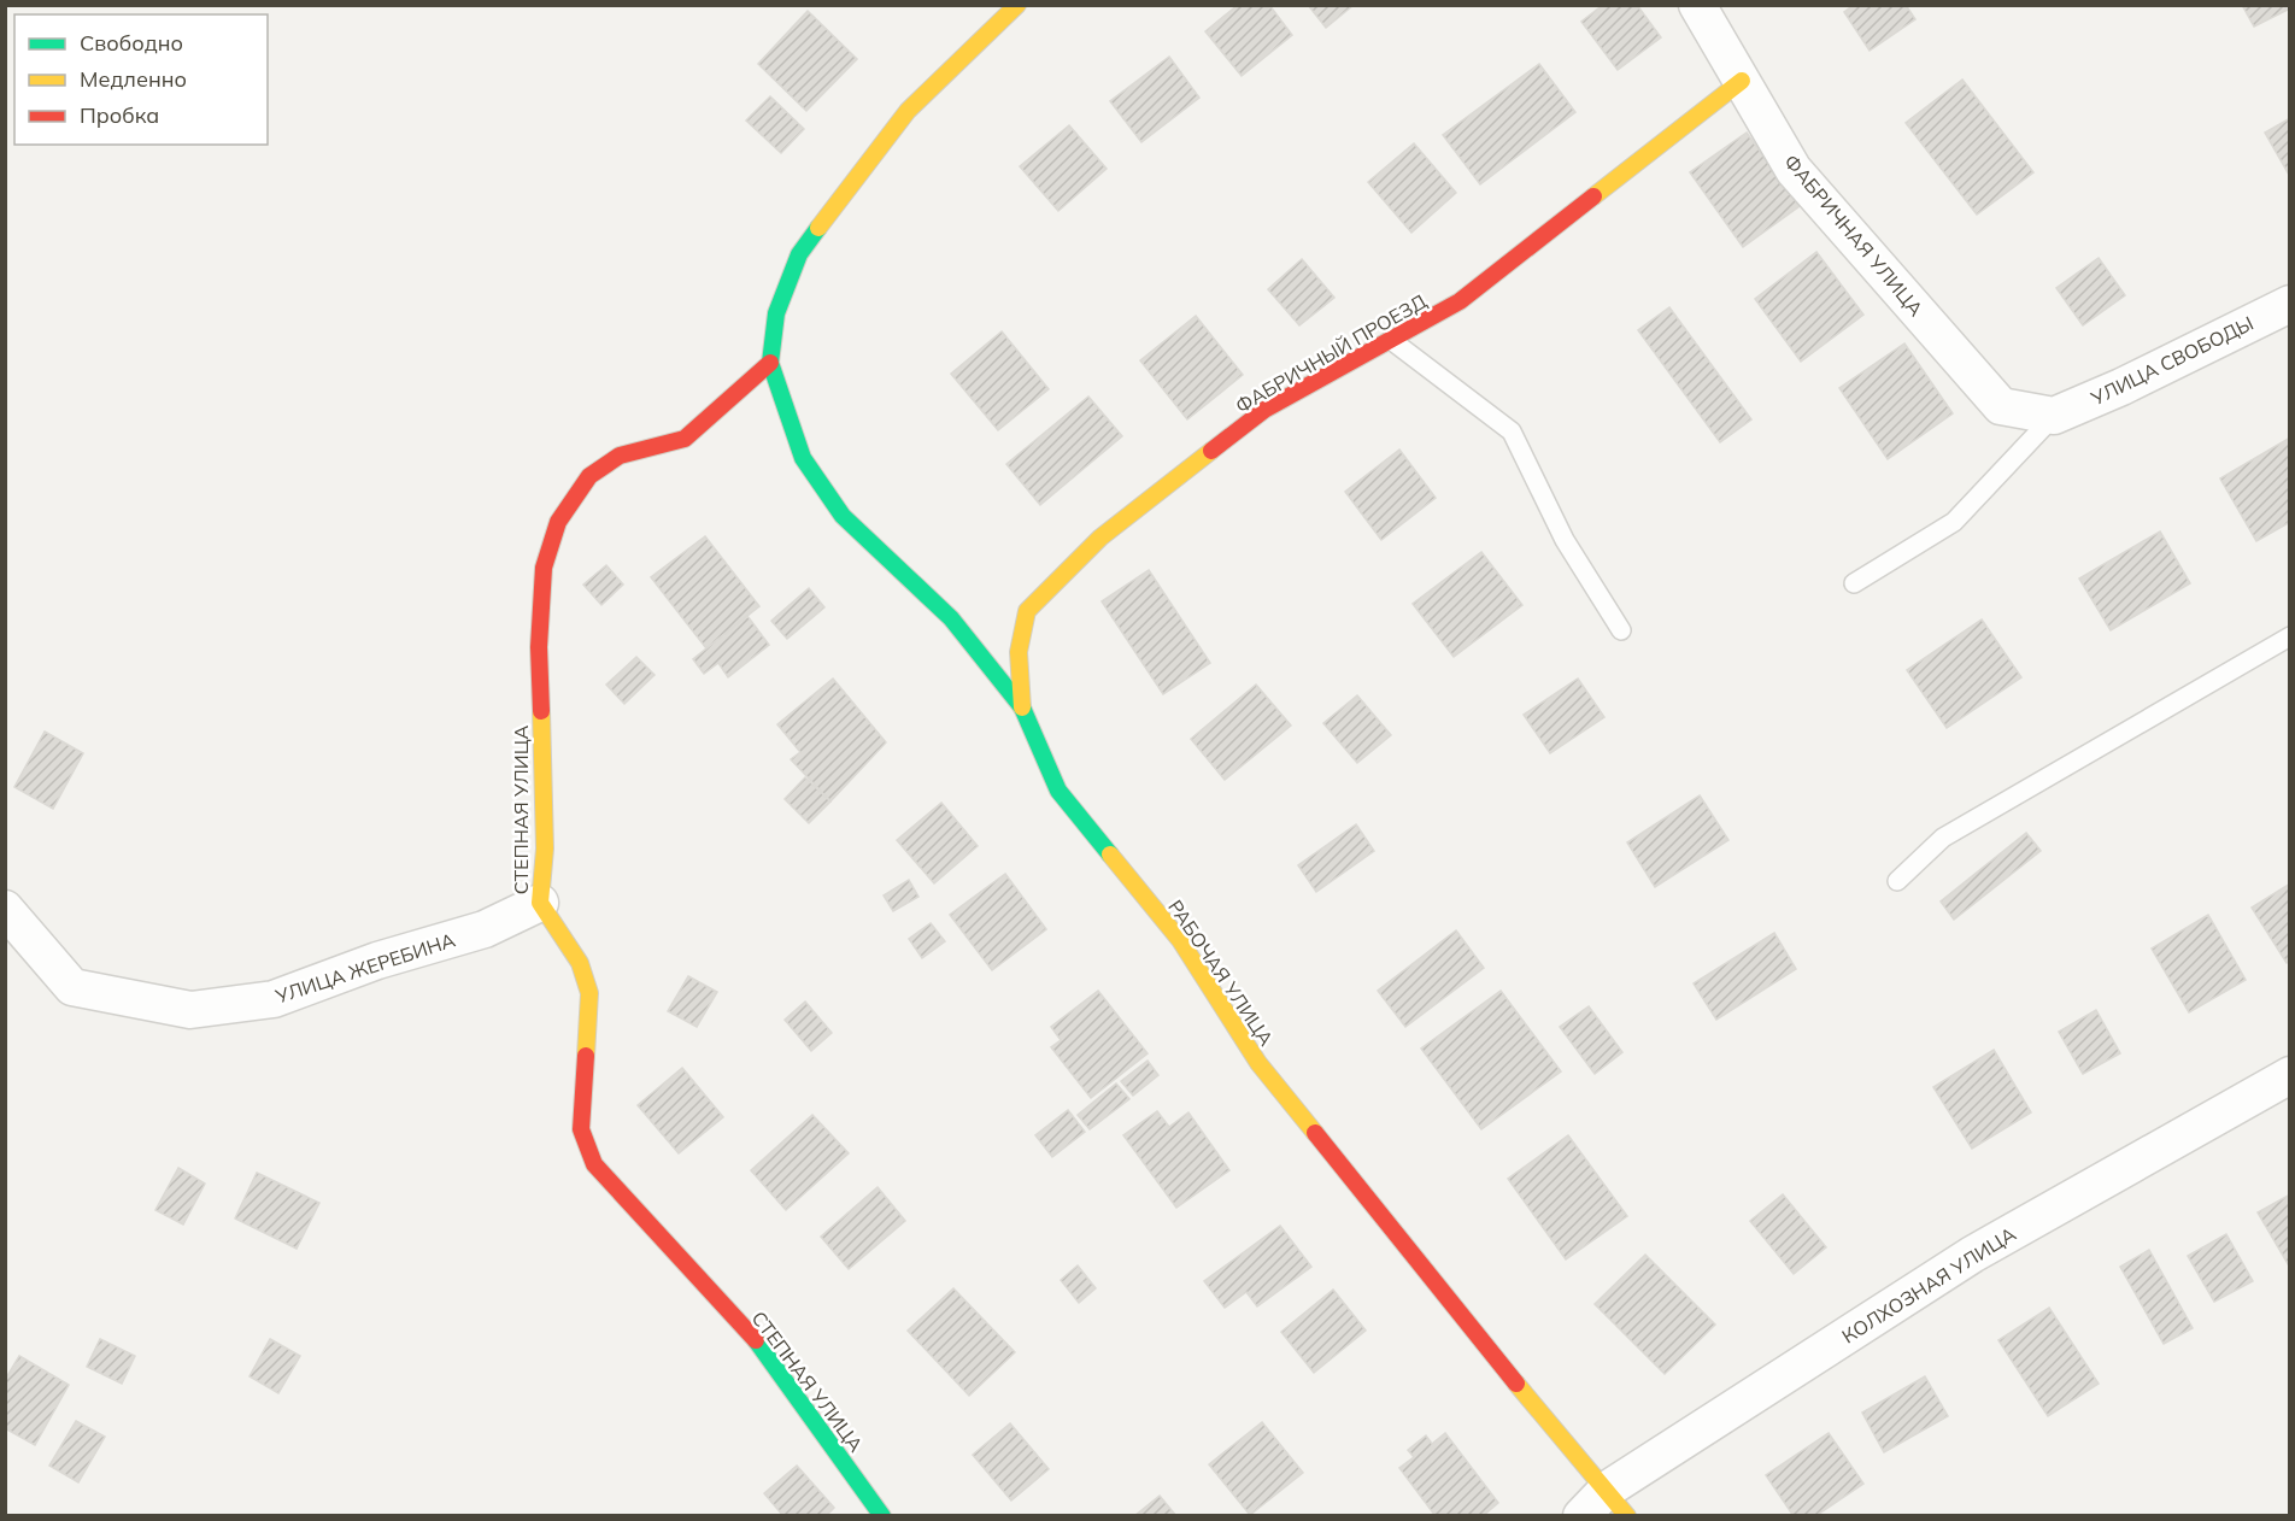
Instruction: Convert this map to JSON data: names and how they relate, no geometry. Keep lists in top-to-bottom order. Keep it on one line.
{"streets":{"street":["ФАБРИЧНАЯ УЛИЦА","ФАБРИЧНЫЙ ПРОЕЗД","УЛИЦА СВОБОДЫ","СТЕПНАЯ УЛИЦА","УЛИЦА ЖЕРЕБИНА","РАБОЧАЯ УЛИЦА","КОЛХОЗНАЯ УЛИЦА"]},"crossings":[["ФАБРИЧНАЯ УЛИЦА","ФАБРИЧНЫЙ ПРОЕЗД"],["ФАБРИЧНАЯ УЛИЦА","УЛИЦА СВОБОДЫ"],["ФАБРИЧНЫЙ ПРОЕЗД","РАБОЧАЯ УЛИЦА"],["СТЕПНАЯ УЛИЦА","УЛИЦА ЖЕРЕБИНА"],["СТЕПНАЯ УЛИЦА","РАБОЧАЯ УЛИЦА"],["РАБОЧАЯ УЛИЦА","КОЛХОЗНАЯ УЛИЦА"]],"legend":["Свободно","Медленно","Пробка"]}
